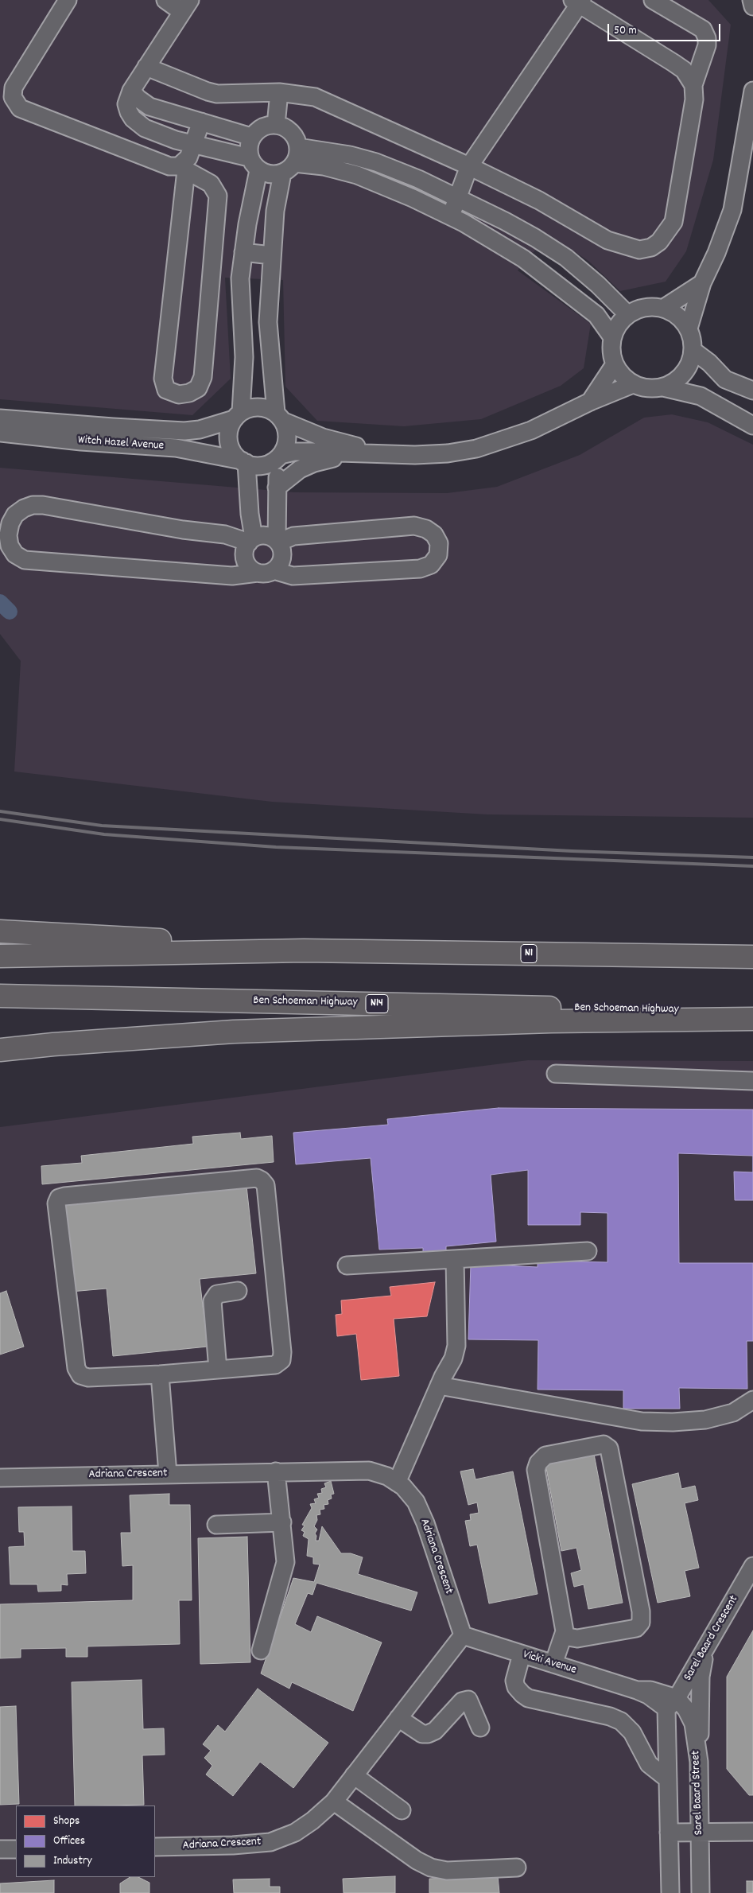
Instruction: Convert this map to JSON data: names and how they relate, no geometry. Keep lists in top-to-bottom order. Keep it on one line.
{"streets":{"highway":["N1","Ben Schoeman Highway","N14"],"street":["Witch Hazel Avenue","Adriana Crescent","Sarel Baard Crescent","Vicki Avenue","Sarel Baard Street"]},"crossings":[["Adriana Crescent","Vicki Avenue"],["Sarel Baard Crescent","Vicki Avenue"],["Sarel Baard Crescent","Sarel Baard Street"],["Vicki Avenue","Sarel Baard Street"]],"legend":["Shops","Offices","Industry"],"scale_bar":"50 m"}
